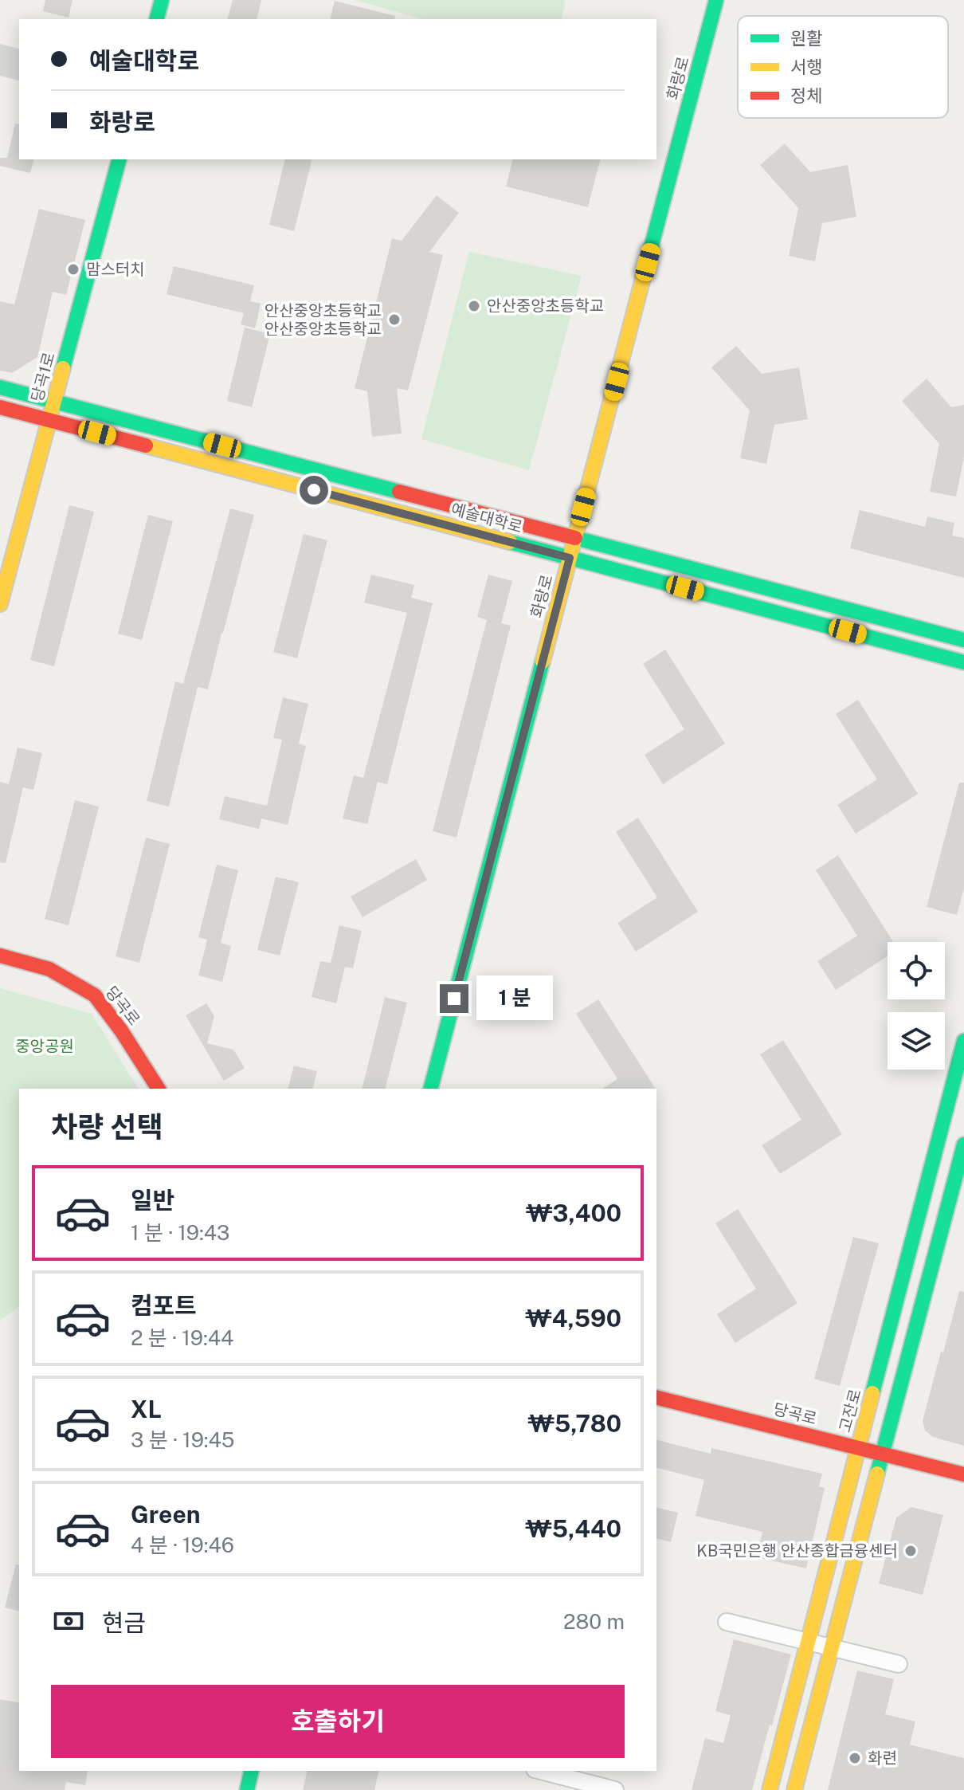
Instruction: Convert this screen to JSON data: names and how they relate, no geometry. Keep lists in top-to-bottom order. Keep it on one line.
{"streets":{"street":["화랑로","당곡1로","예술대학로","당곡로","고잔로"]},"crossings":[["화랑로","예술대학로"],["당곡1로","예술대학로"],["당곡로","고잔로"]],"parks":["중앙공원"],"places":["맘스터치","안산중앙초등학교","안산중앙초등학교 안산중앙초등학교","KB국민은행 안산종합금융센터","화련"],"legend":["원활","서행","정체"],"page":{"banner":["예술대학로","화랑로"],"bubble":"1 분","heading":"차량 선택","list":[{"name":"일반","note":"1 분 · 19:43","value":"₩3,400"},{"name":"컴포트","note":"2 분 · 19:44","value":"₩4,590"},{"name":"XL","note":"3 분 · 19:45","value":"₩5,780"},{"name":"Green","note":"4 분 · 19:46","value":"₩5,440"}],"pay":["현금","280 m"],"buttons":"호출하기"}}
